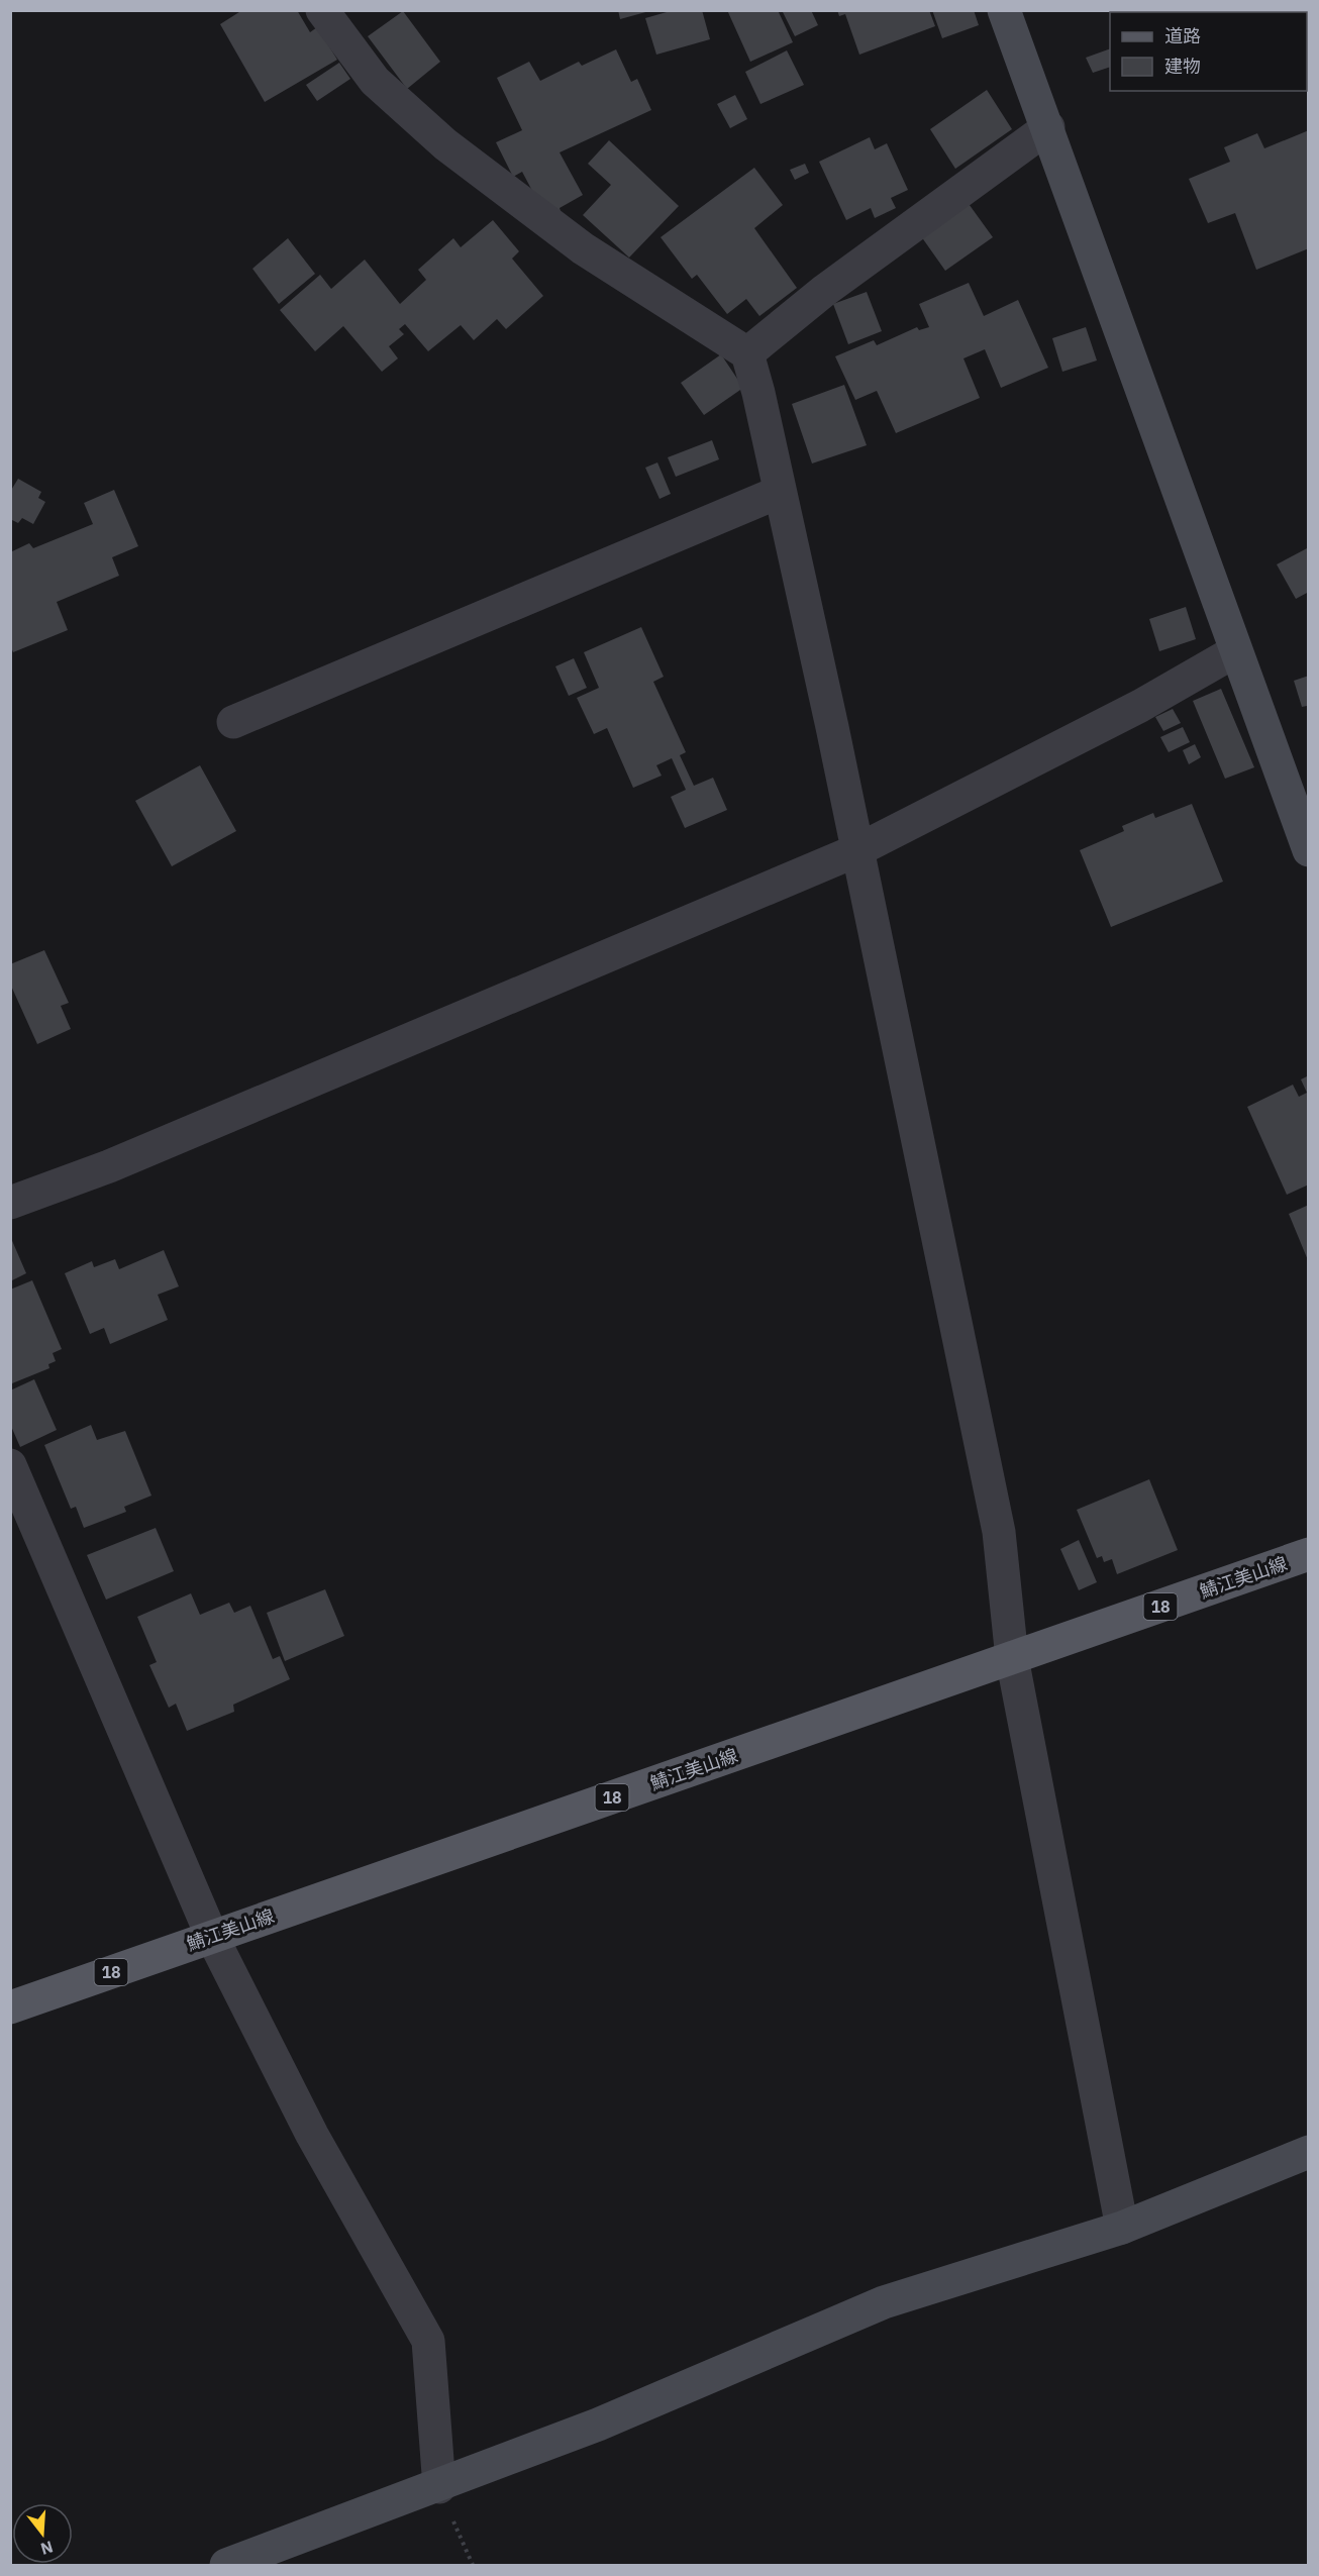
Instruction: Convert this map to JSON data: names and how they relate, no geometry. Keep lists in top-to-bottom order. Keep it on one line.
{"streets":{"main road":["鯖江美山線","18"]},"legend":["道路","建物"],"north":"bottom"}
